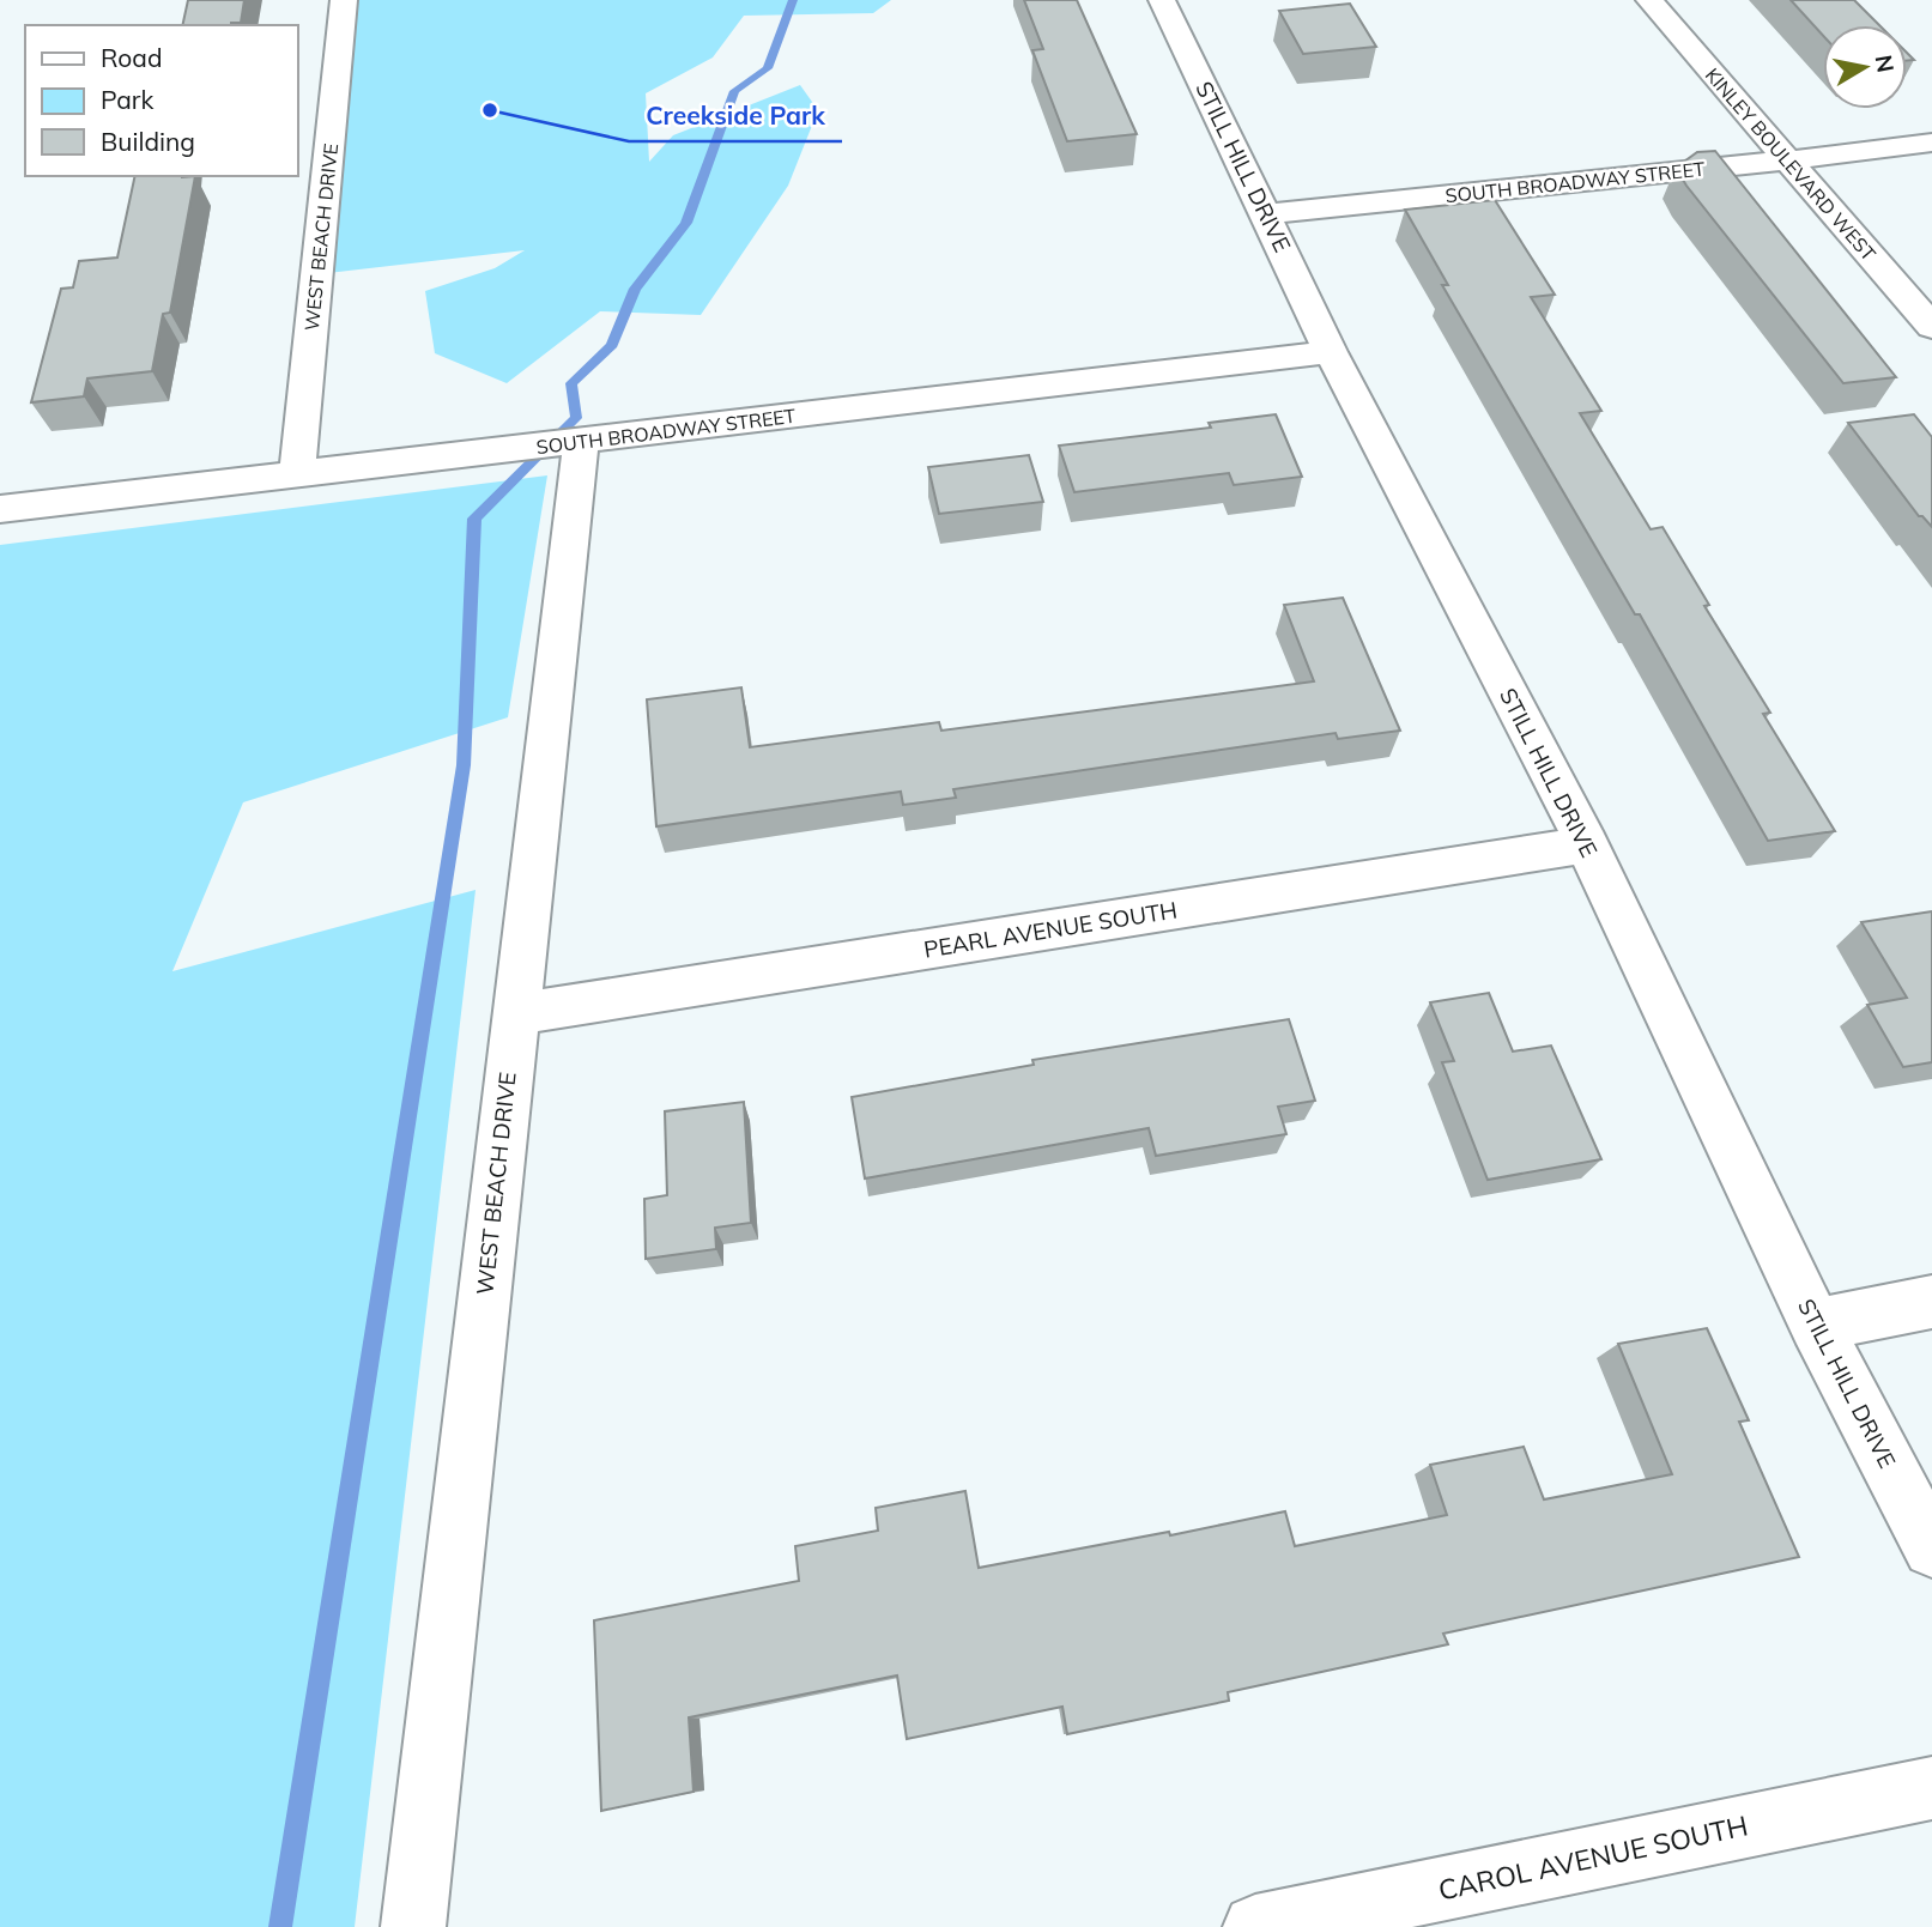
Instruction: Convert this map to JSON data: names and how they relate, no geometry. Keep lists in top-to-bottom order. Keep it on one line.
{"streets":{"street":["KINLEY BOULEVARD WEST","STILL HILL DRIVE","SOUTH BROADWAY STREET","WEST BEACH DRIVE","PEARL AVENUE SOUTH","CAROL AVENUE SOUTH"]},"crossings":[["KINLEY BOULEVARD WEST","SOUTH BROADWAY STREET"],["STILL HILL DRIVE","SOUTH BROADWAY STREET"],["STILL HILL DRIVE","PEARL AVENUE SOUTH"],["SOUTH BROADWAY STREET","WEST BEACH DRIVE"],["WEST BEACH DRIVE","PEARL AVENUE SOUTH"]],"places":["Creekside Park"],"legend":["Road","Park","Building"],"north":"right"}
